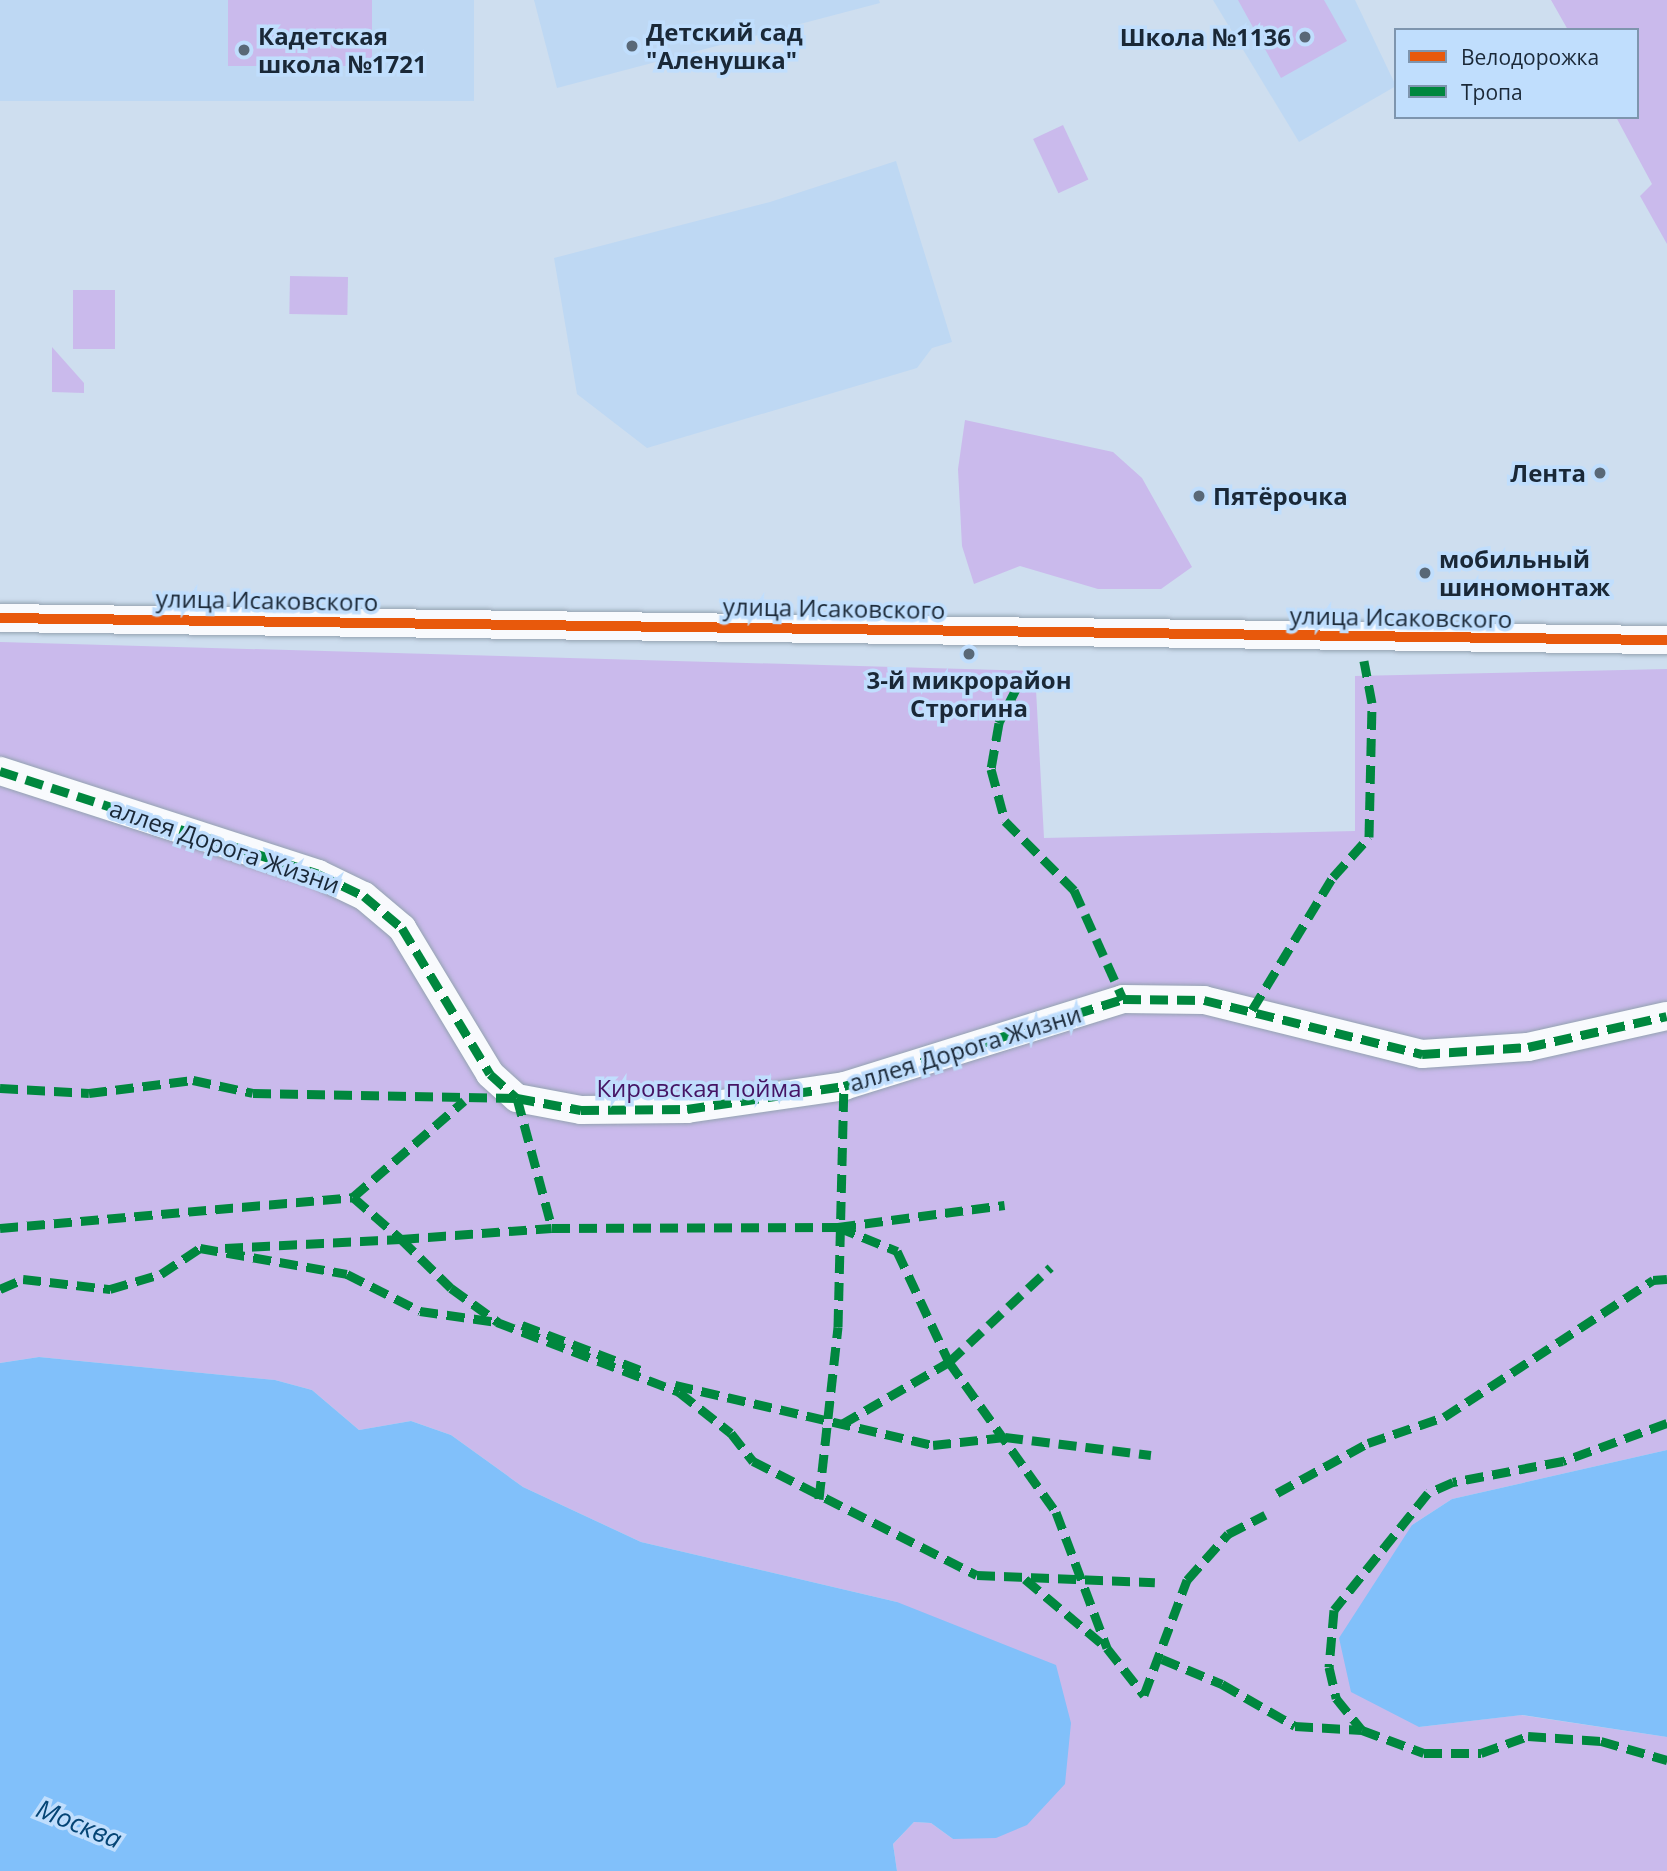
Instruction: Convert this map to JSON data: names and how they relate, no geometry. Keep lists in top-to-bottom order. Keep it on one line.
{"streets":{"street":["улица Исаковского","аллея Дорога Жизни"]},"water":["Москва"],"parks":["Кировская пойма"],"places":["Школа №1136","Детский сад \"Аленушка\"","Кадетская школа №1721","Лента","Пятёрочка","мобильный шиномонтаж","3-й микрорайон Строгина"],"legend":["Велодорожка","Тропа"]}
